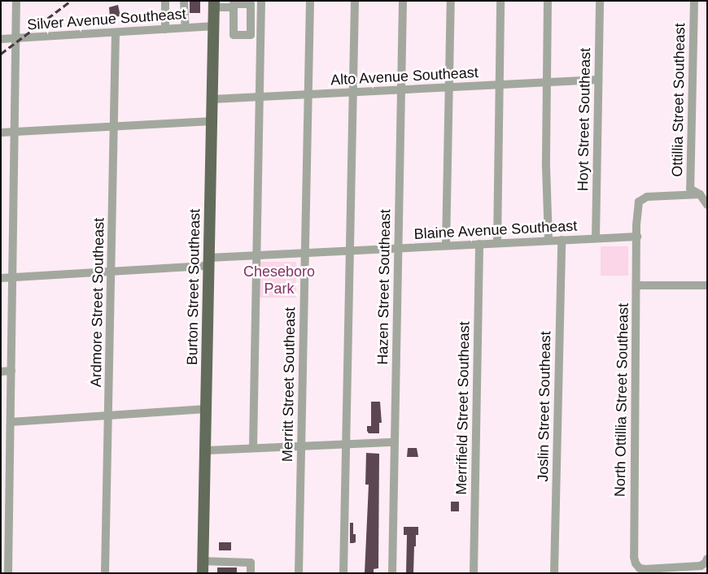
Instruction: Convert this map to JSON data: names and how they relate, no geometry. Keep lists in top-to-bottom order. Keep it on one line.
{"streets":{"main road":["Burton Street Southeast"],"street":["Silver Avenue Southeast","Alto Avenue Southeast","Ottillia Street Southeast","Hoyt Street Southeast","Blaine Avenue Southeast","Hazen Street Southeast","Ardmore Street Southeast","Merritt Street Southeast","North Ottillia Street Southeast","Joslin Street Southeast","Merrifield Street Southeast"]},"crossings":[["Silver Avenue Southeast","Burton Street Southeast"],["Silver Avenue Southeast","Ardmore Street Southeast"],["Alto Avenue Southeast","Hoyt Street Southeast"],["Alto Avenue Southeast","Burton Street Southeast"],["Alto Avenue Southeast","Hazen Street Southeast"],["Alto Avenue Southeast","Merritt Street Southeast"],["Ottillia Street Southeast","North Ottillia Street Southeast"],["Hoyt Street Southeast","Blaine Avenue Southeast"],["Blaine Avenue Southeast","Burton Street Southeast"],["Blaine Avenue Southeast","Hazen Street Southeast"],["Blaine Avenue Southeast","Ardmore Street Southeast"],["Blaine Avenue Southeast","Merritt Street Southeast"],["Blaine Avenue Southeast","North Ottillia Street Southeast"],["Blaine Avenue Southeast","Joslin Street Southeast"],["Blaine Avenue Southeast","Merrifield Street Southeast"]],"parks":["Cheseboro Park"]}
